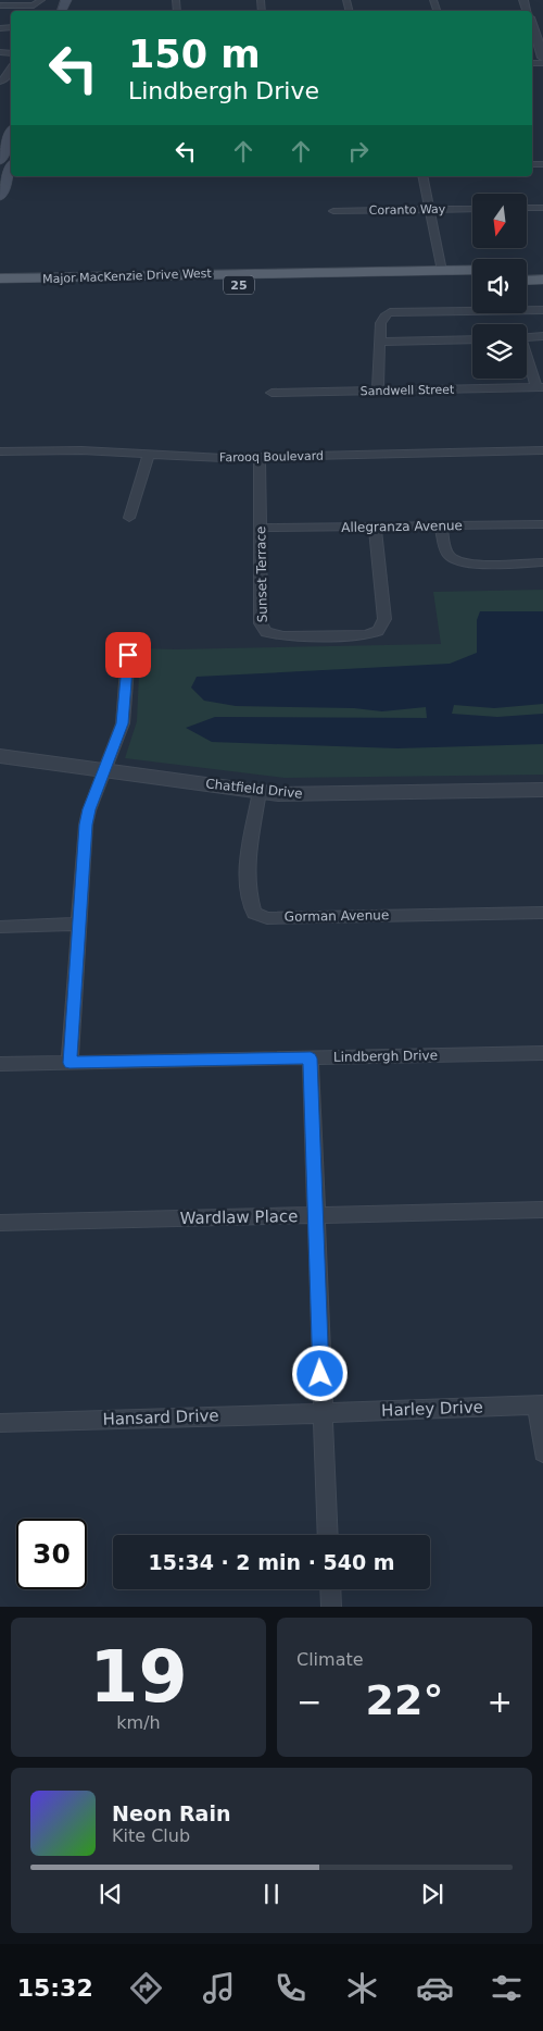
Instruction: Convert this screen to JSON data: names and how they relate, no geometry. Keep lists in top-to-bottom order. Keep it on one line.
{"streets":{"main road":["Major MacKenzie Drive West","25"],"street":["Coranto Way","Sandwell Street","Farooq Boulevard","Allegranza Avenue","Sunset Terrace","Chatfield Drive","Gorman Avenue","Lindbergh Drive","Wardlaw Place","Harley Drive","Hansard Drive"]},"crossings":[["Farooq Boulevard","Sunset Terrace"],["Allegranza Avenue","Sunset Terrace"],["Chatfield Drive","Gorman Avenue"],["Harley Drive","Hansard Drive"]],"north":"bottom","page":{"turn":["150 m","Lindbergh Drive"],"limit":"30","trip":"15:34 · 2 min · 540 m","tile":[["19","km/h"],"Climate"],"heat":["−","22°","+"],"song":["Neon Rain","Kite Club"],"tabs":"15:32"}}
